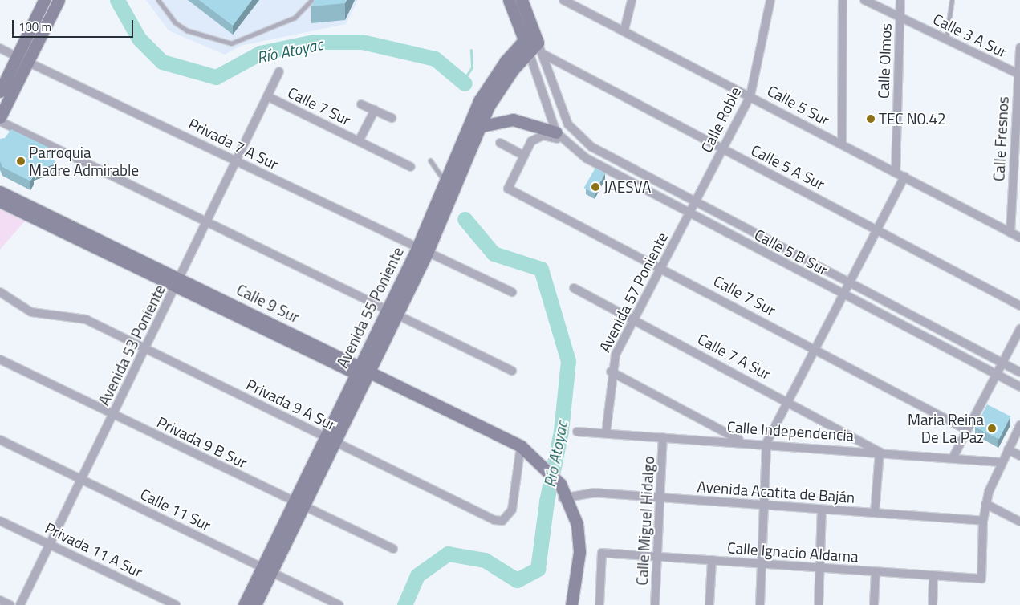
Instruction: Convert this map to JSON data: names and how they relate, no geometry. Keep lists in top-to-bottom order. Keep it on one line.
{"streets":{"main road":["Calle 9 Sur","Avenida 55 Poniente"],"street":["Calle 3 A Sur","Calle Olmos","Calle 5 Sur","Calle 7 Sur","Calle Roble","Calle Fresnos","Privada 7 A Sur","Calle 5 A Sur","Calle 5 B Sur","Avenida 57 Poniente","Avenida 53 Poniente","Calle 7 A Sur","Privada 9 A Sur","Calle Independencia","Privada 9 B Sur","Avenida Acatita de Baján","Calle 11 Sur","Calle Miguel Hidalgo","Privada 11 A Sur","Calle Ignacio Aldama"]},"crossings":[["Calle 3 A Sur","Calle Olmos"],["Calle 3 A Sur","Calle Fresnos"],["Calle Olmos","Calle 5 Sur"],["Calle 5 Sur","Calle Roble"],["Calle 5 Sur","Calle Fresnos"],["Calle 7 Sur","Avenida 57 Poniente"],["Calle 7 Sur","Avenida 53 Poniente"],["Calle Roble","Calle 5 A Sur"],["Calle Roble","Calle 5 B Sur"],["Calle Roble","Avenida 57 Poniente"],["Privada 7 A Sur","Avenida 55 Poniente"],["Privada 7 A Sur","Avenida 53 Poniente"],["Calle 5 A Sur","Calle 5 B Sur"],["Calle 5 A Sur","Avenida 55 Poniente"],["Calle 5 B Sur","Avenida 57 Poniente"],["Calle 5 B Sur","Avenida 55 Poniente"],["Avenida 57 Poniente","Calle 7 A Sur"],["Avenida 57 Poniente","Calle Independencia"],["Calle 9 Sur","Avenida 55 Poniente"],["Calle 9 Sur","Avenida 53 Poniente"],["Calle 9 Sur","Privada 9 A Sur"],["Calle 9 Sur","Avenida Acatita de Baján"],["Avenida 55 Poniente","Privada 9 A Sur"],["Avenida 55 Poniente","Privada 9 B Sur"],["Avenida 55 Poniente","Calle 11 Sur"],["Avenida 53 Poniente","Privada 9 A Sur"],["Avenida 53 Poniente","Privada 9 B Sur"],["Avenida 53 Poniente","Calle 11 Sur"],["Avenida 53 Poniente","Privada 11 A Sur"],["Calle 7 A Sur","Calle Independencia"],["Calle Independencia","Calle Miguel Hidalgo"],["Avenida Acatita de Baján","Calle Miguel Hidalgo"],["Avenida Acatita de Baján","Calle Ignacio Aldama"],["Calle Miguel Hidalgo","Calle Ignacio Aldama"]],"water":["Río Atoyac"],"places":["TEC N0.42","Parroquia Madre Admirable","JAESVA","Maria Reina De La Paz"],"scale_bar":"100 m"}
